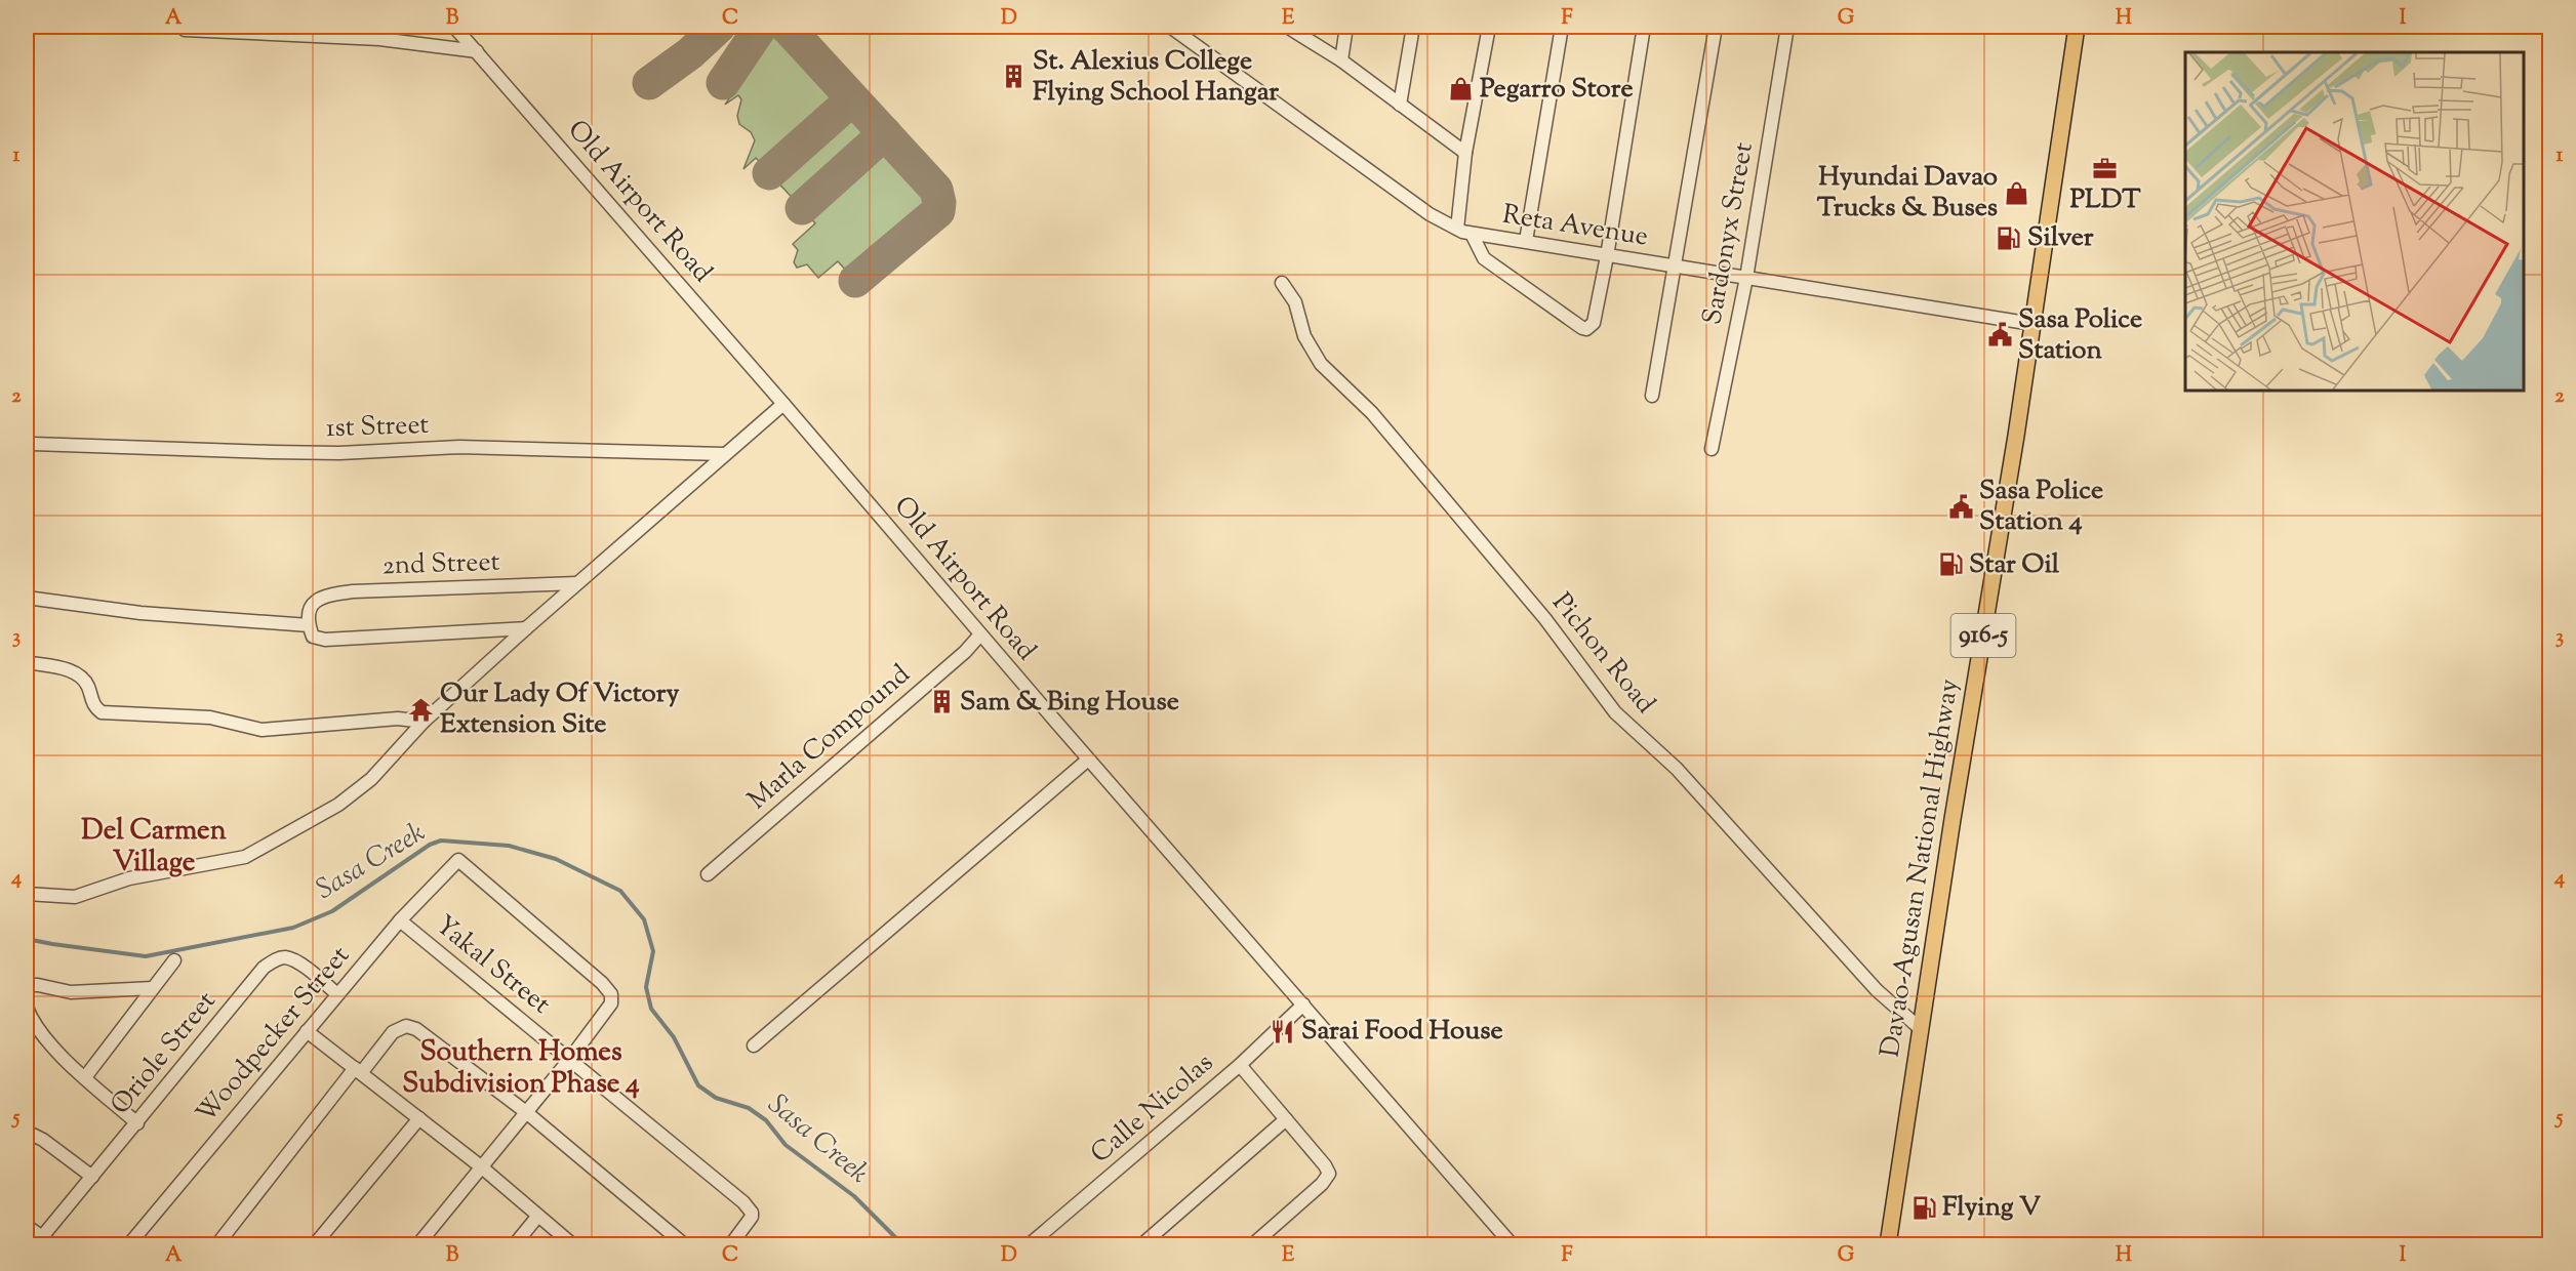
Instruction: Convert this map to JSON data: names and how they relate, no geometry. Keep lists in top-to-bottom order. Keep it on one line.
{"streets":{"main road":["916-5","Davao-Agusan National Highway"],"street":["Old Airport Road","Reta Avenue","Sardonyx Street","1st Street","2nd Street","Pichon Road","Marla Compound","Yakal Street","Woodpecker Street","Oriole Street","Calle Nicolas"]},"crossings":[["Old Airport Road","Marla Compound"],["Old Airport Road","Calle Nicolas"],["Reta Avenue","Sardonyx Street"],["Reta Avenue","Davao-Agusan National Highway"],["Pichon Road","Davao-Agusan National Highway"],["Yakal Street","Woodpecker Street"],["Woodpecker Street","Oriole Street"]],"districts":["Del Carmen Village","Southern Homes Subdivision Phase 4"],"water":["Sasa Creek"],"places":{"building":["St. Alexius College Flying School Hangar","Sam & Bing House"],"shop":["Pegarro Store","Hyundai Davao Trucks & Buses"],"office":["PLDT"],"fuel station":["Silver","Star Oil","Flying V"],"public building":["Sasa Police Station","Sasa Police Station 4"],"temple":["Our Lady Of Victory Extension Site"],"restaurant":["Sarai Food House"]},"grid":{"columns":["A","B","C","D","E","F","G","H","I"],"rows":["1","2","3","4","5"]}}
